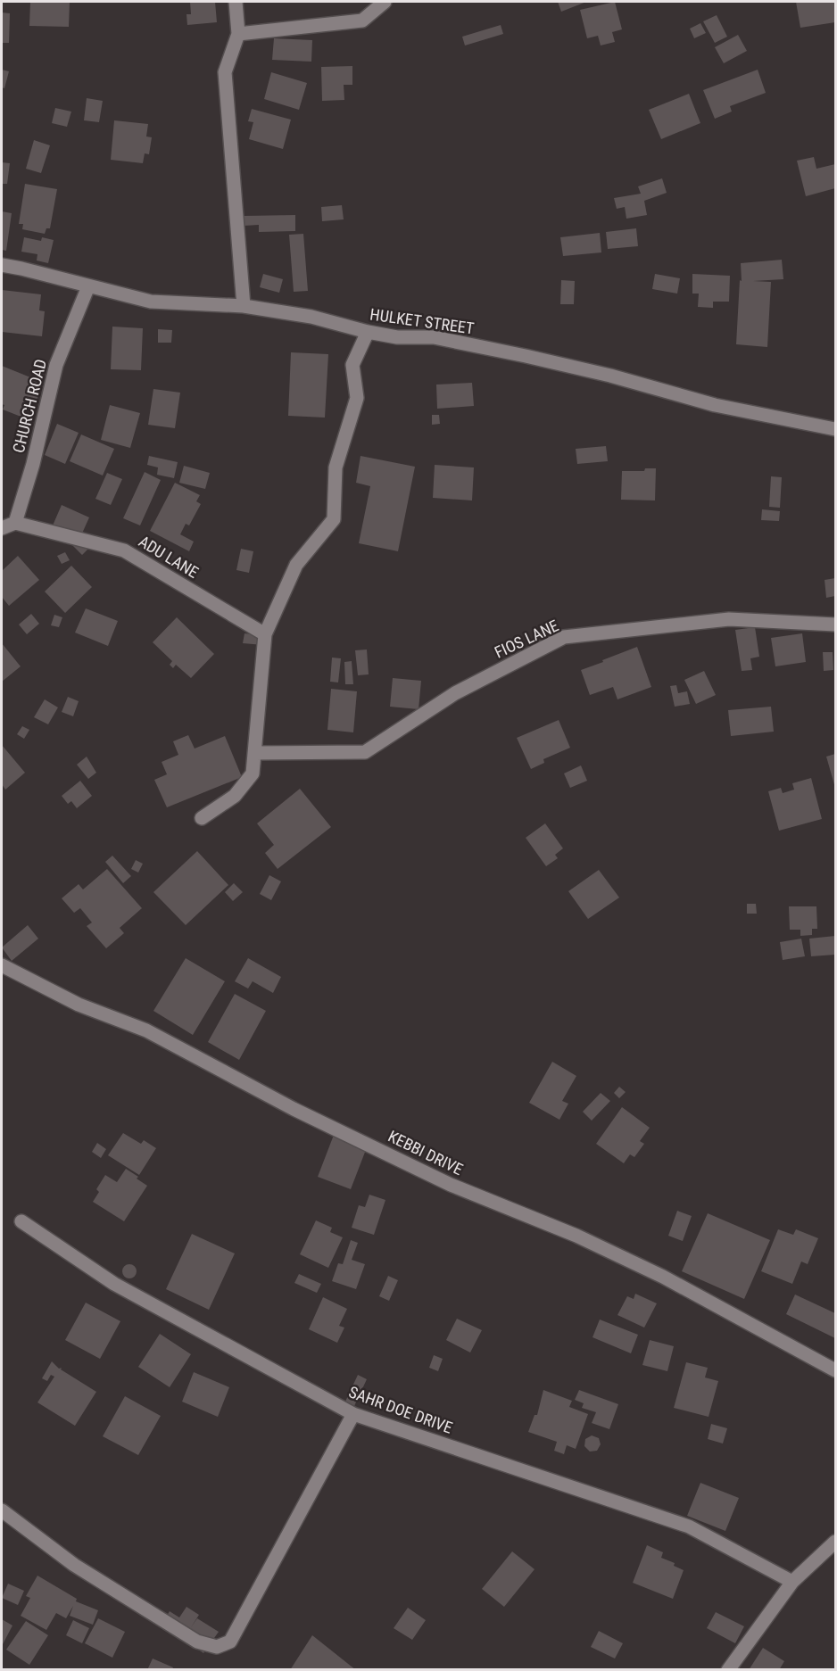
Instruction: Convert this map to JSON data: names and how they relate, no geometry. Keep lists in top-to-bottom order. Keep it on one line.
{"streets":{"street":["HULKET STREET","CHURCH ROAD","ADU LANE","FIOS LANE","KEBBI DRIVE","SAHR DOE DRIVE"]},"crossings":[["HULKET STREET","CHURCH ROAD"],["CHURCH ROAD","ADU LANE"]]}
